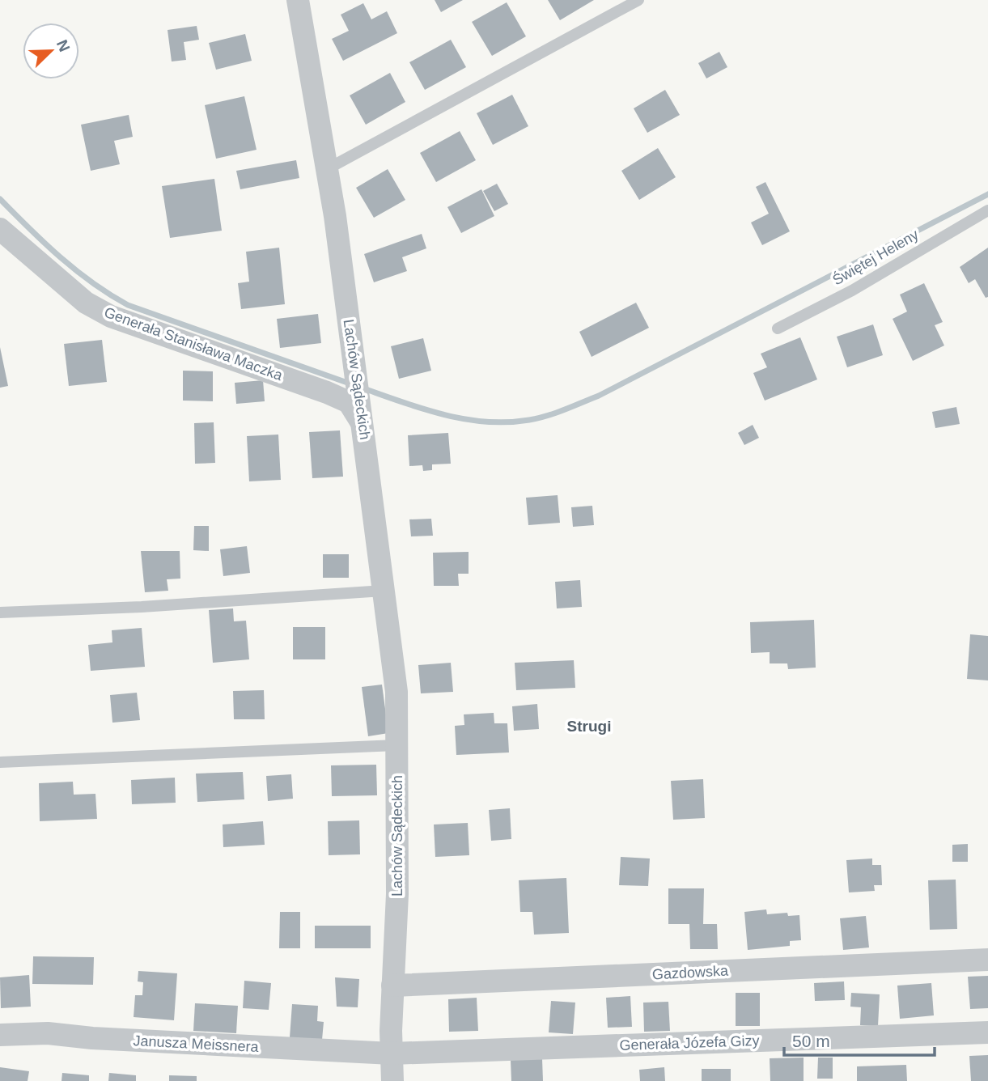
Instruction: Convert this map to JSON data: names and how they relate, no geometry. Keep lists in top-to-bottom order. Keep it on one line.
{"streets":{"street":["Generała Stanisława Maczka","Lachów Sądeckich","Gazdowska","Generała Józefa Gizy","Janusza Meissnera"],"lane":["Świętej Heleny"]},"crossings":[["Generała Stanisława Maczka","Lachów Sądeckich"],["Lachów Sądeckich","Gazdowska"],["Lachów Sądeckich","Generała Józefa Gizy"],["Lachów Sądeckich","Janusza Meissnera"],["Generała Józefa Gizy","Janusza Meissnera"]],"districts":["Strugi"],"scale_bar":"50 m","north":"top right"}
